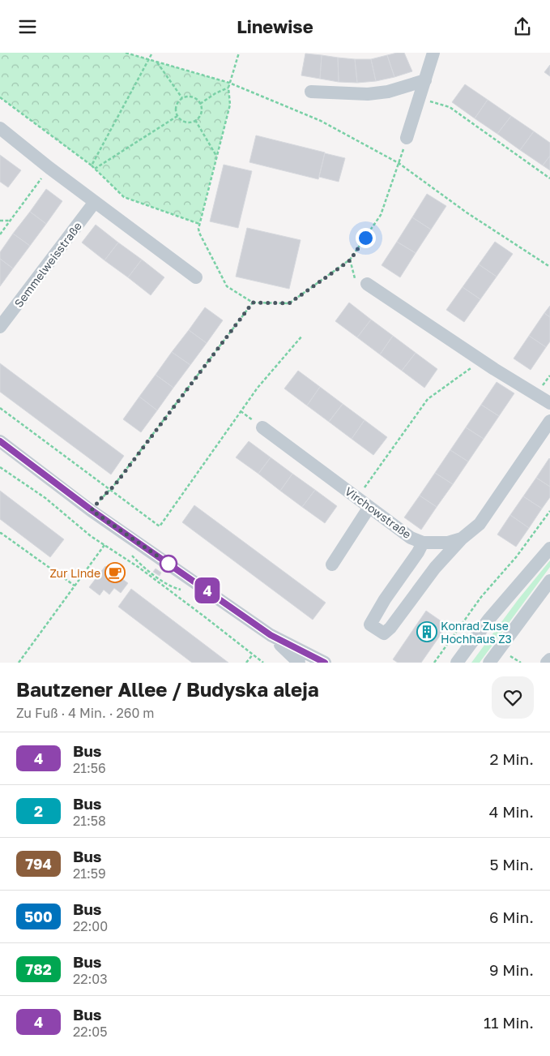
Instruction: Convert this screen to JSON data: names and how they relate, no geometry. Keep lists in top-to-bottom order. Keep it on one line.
{"streets":{"street":["Semmelweisstraße","Virchowstraße"]},"places":{"cafe":["Zur Linde"],"building":["Konrad Zuse Hochhaus Z3"]},"lines":["bus line 4"],"page":{"header":"Linewise","on_map":"4","heading":["Bautzener Allee / Budyska aleja","Zu Fuß · 4 Min. · 260 m"],"list":[{"mark":"4","name":"Bus","note":"21:56","value":"2 Min."},{"mark":"2","name":"Bus","note":"21:58","value":"4 Min."},{"mark":"794","name":"Bus","note":"21:59","value":"5 Min."},{"mark":"500","name":"Bus","note":"22:00","value":"6 Min."},{"mark":"782","name":"Bus","note":"22:03","value":"9 Min."},{"mark":"4","name":"Bus","note":"22:05","value":"11 Min."}]}}
